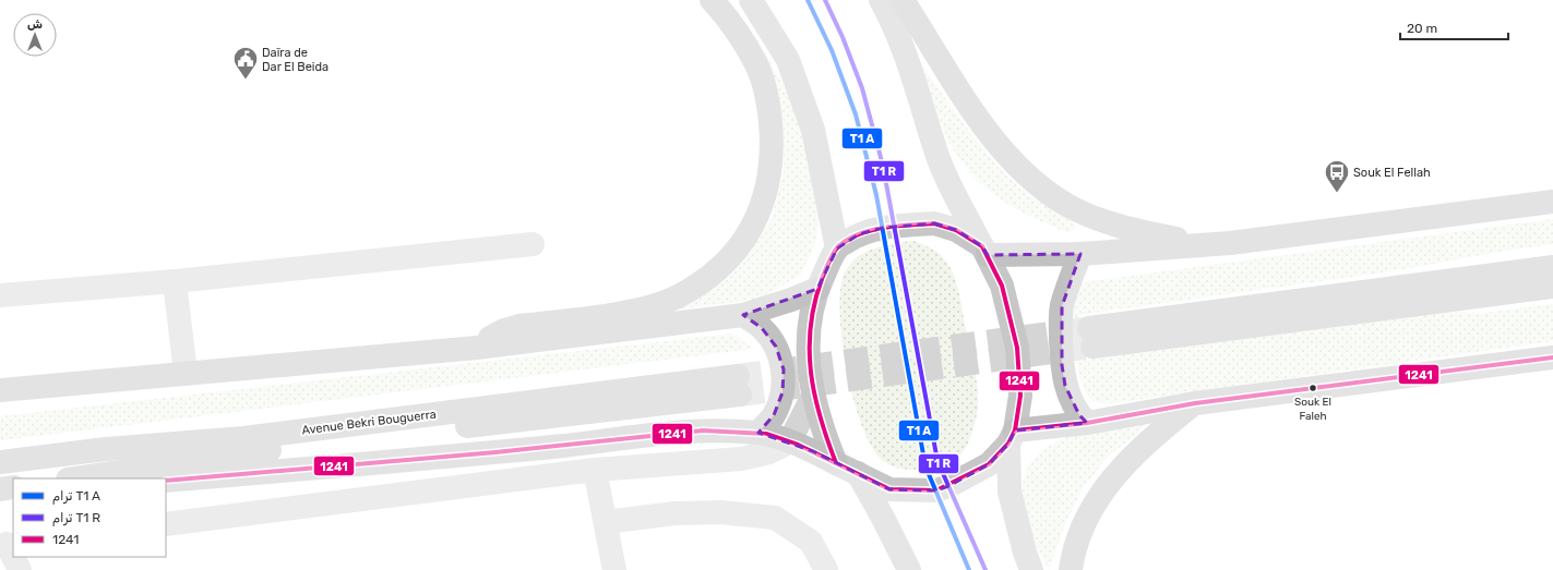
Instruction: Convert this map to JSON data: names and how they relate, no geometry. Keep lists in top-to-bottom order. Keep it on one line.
{"streets":{"highway":["Avenue Bekri Bouguerra"]},"places":{"public building":["Daïra de Dar El Beida"],"bus stop":["Souk El Fellah"],"other":["Souk El Faleh"]},"lines":["transit line 1241"],"legend":["ترام T1 A","ترام T1 R","1241"],"scale_bar":"20 m","north":"top"}
